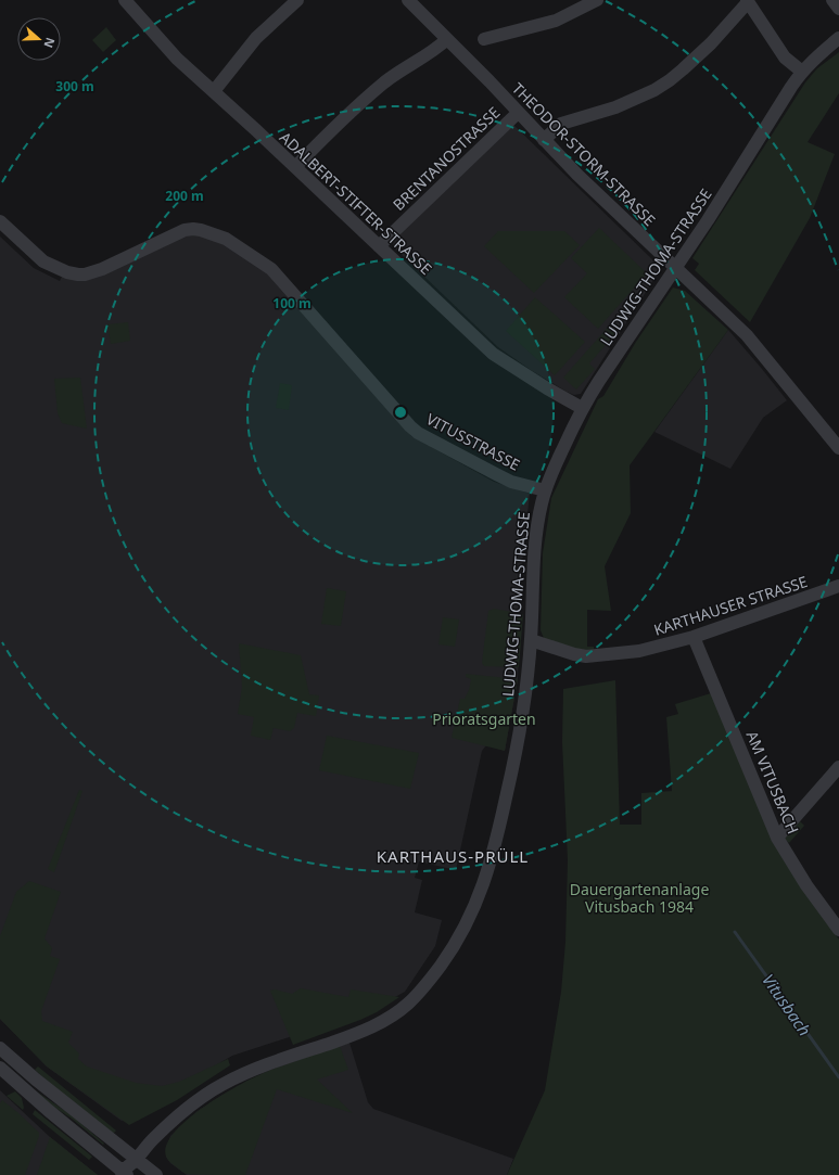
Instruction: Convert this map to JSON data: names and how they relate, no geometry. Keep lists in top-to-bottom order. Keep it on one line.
{"streets":{"street":["THEODOR-STORM-STRASSE","BRENTANOSTRASSE","ADALBERT-STIFTER-STRASSE","LUDWIG-THOMA-STRASSE","VITUSSTRASSE","KARTHAUSER STRASSE","AM VITUSBACH"]},"crossings":[["THEODOR-STORM-STRASSE","BRENTANOSTRASSE"],["THEODOR-STORM-STRASSE","LUDWIG-THOMA-STRASSE"],["BRENTANOSTRASSE","ADALBERT-STIFTER-STRASSE"],["ADALBERT-STIFTER-STRASSE","LUDWIG-THOMA-STRASSE"],["LUDWIG-THOMA-STRASSE","VITUSSTRASSE"],["LUDWIG-THOMA-STRASSE","KARTHAUSER STRASSE"],["KARTHAUSER STRASSE","AM VITUSBACH"]],"districts":["KARTHAUS-PRÜLL"],"water":["Vitusbach"],"parks":["Prioratsgarten","Dauergartenanlage Vitusbach 1984"],"north":"right","rings":["300 m","200 m","100 m"]}
